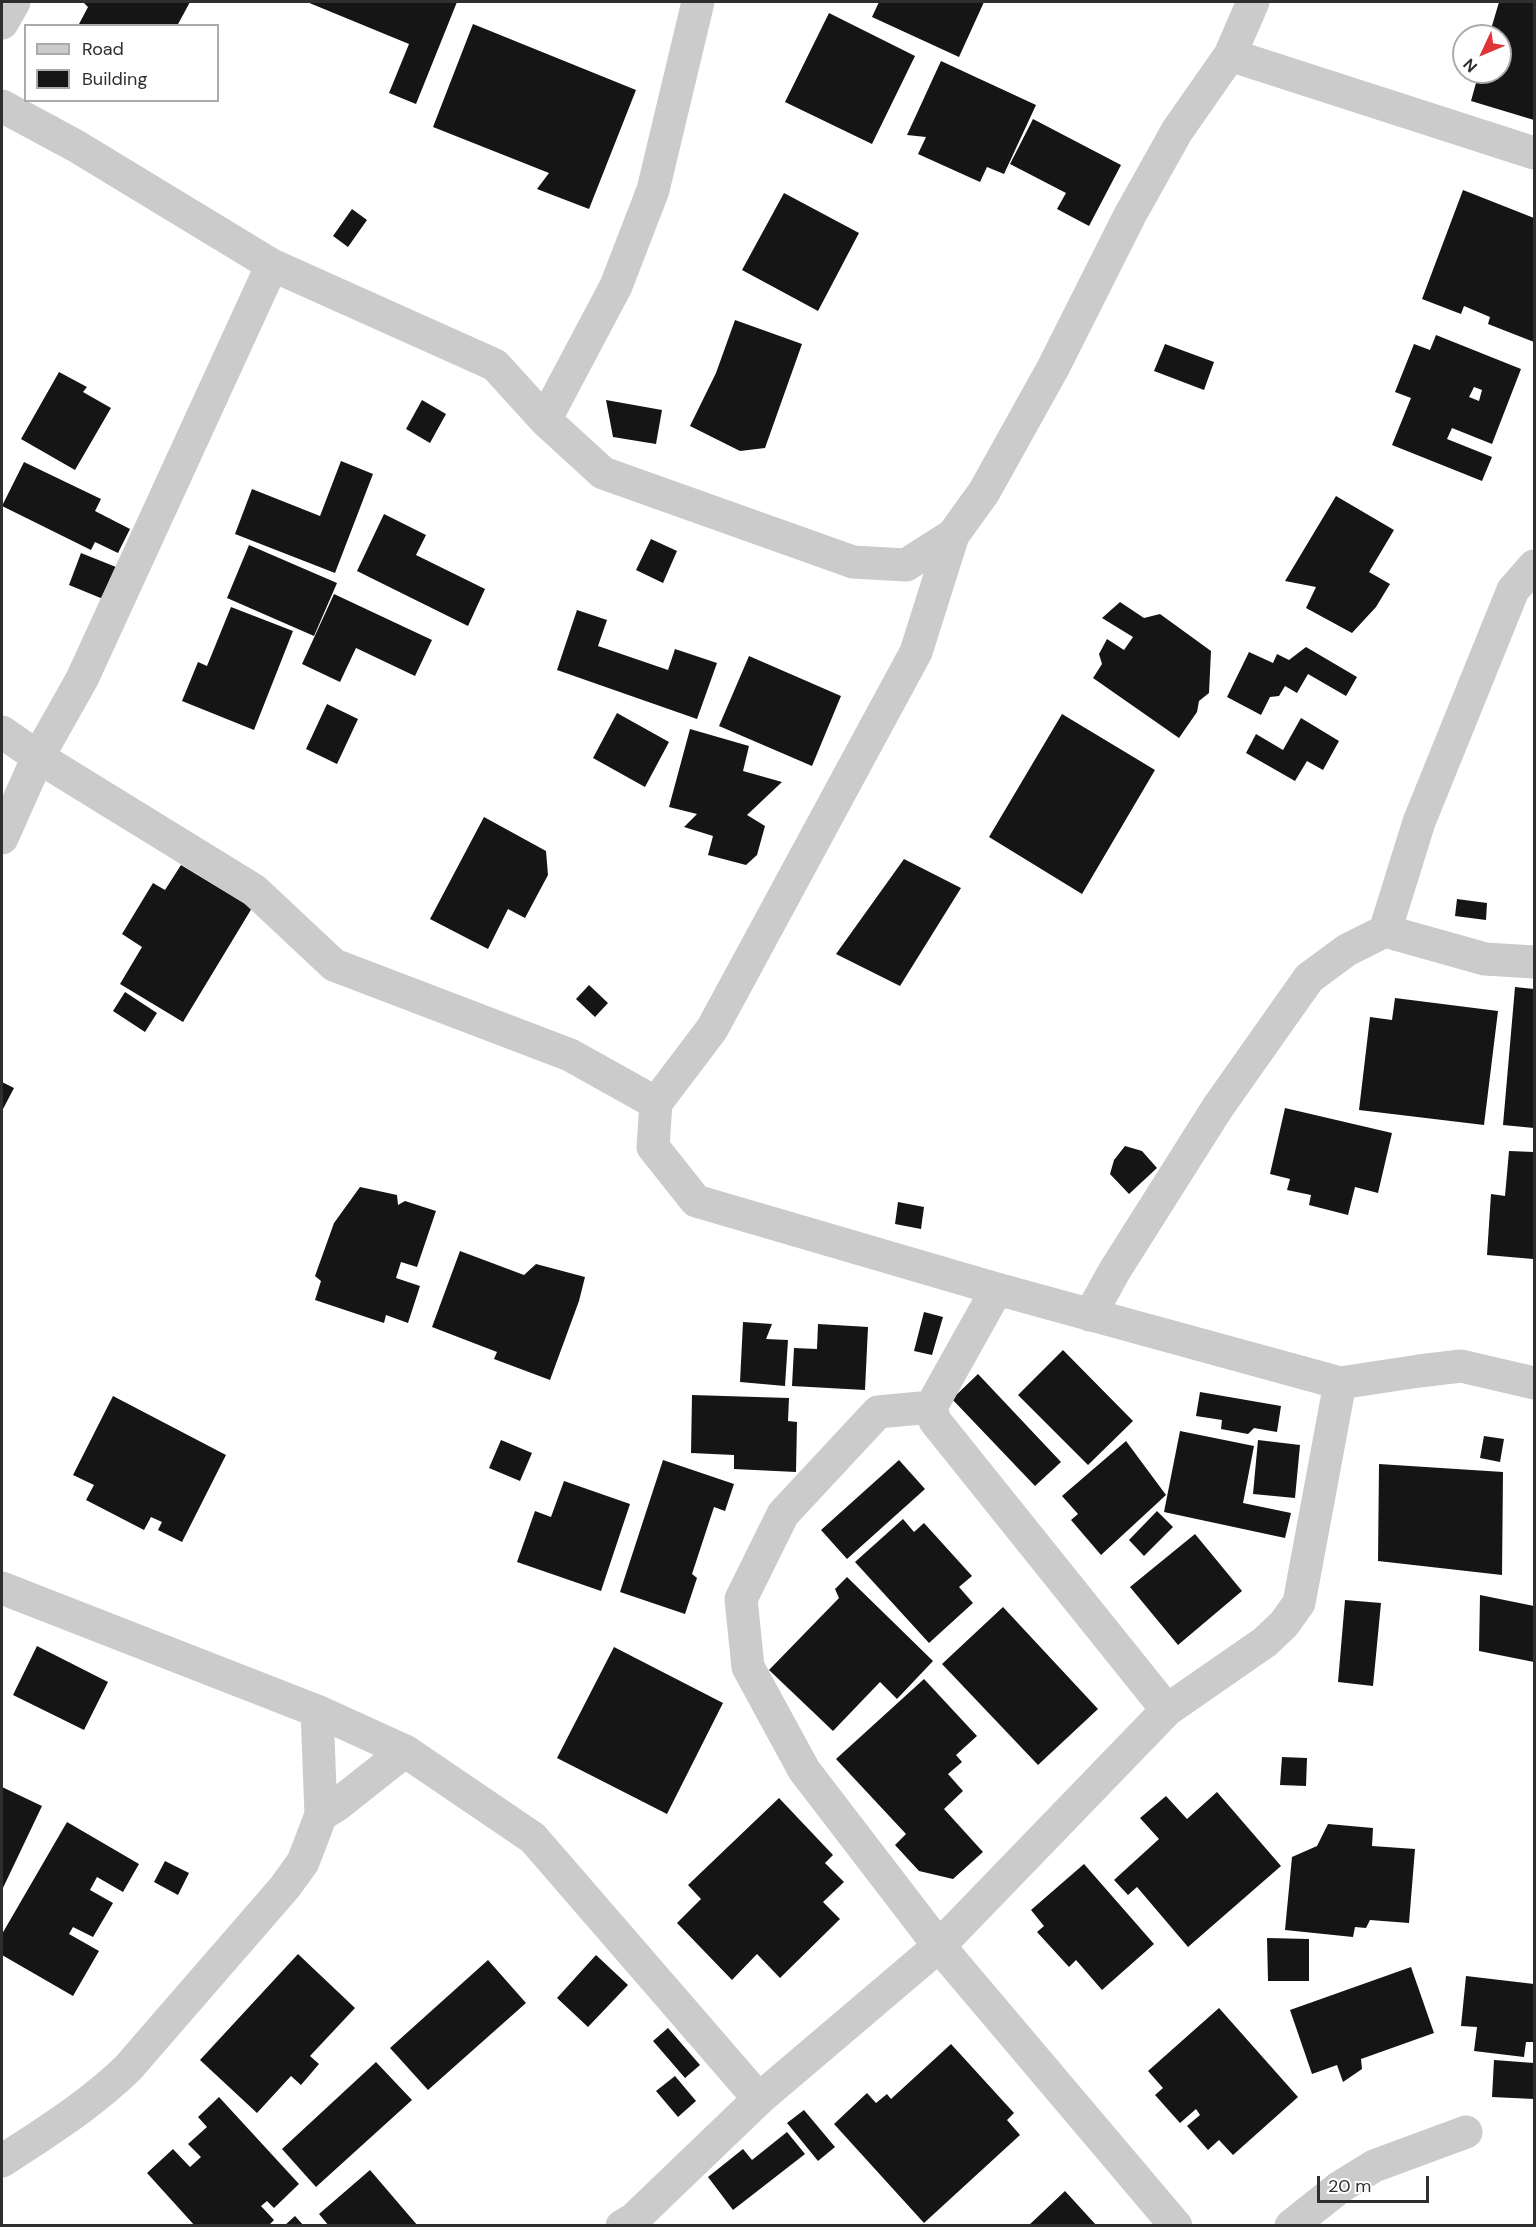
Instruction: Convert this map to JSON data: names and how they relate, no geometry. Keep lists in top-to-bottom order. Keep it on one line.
{"legend":["Road","Building"],"scale_bar":"20 m","north":"bottom left"}
